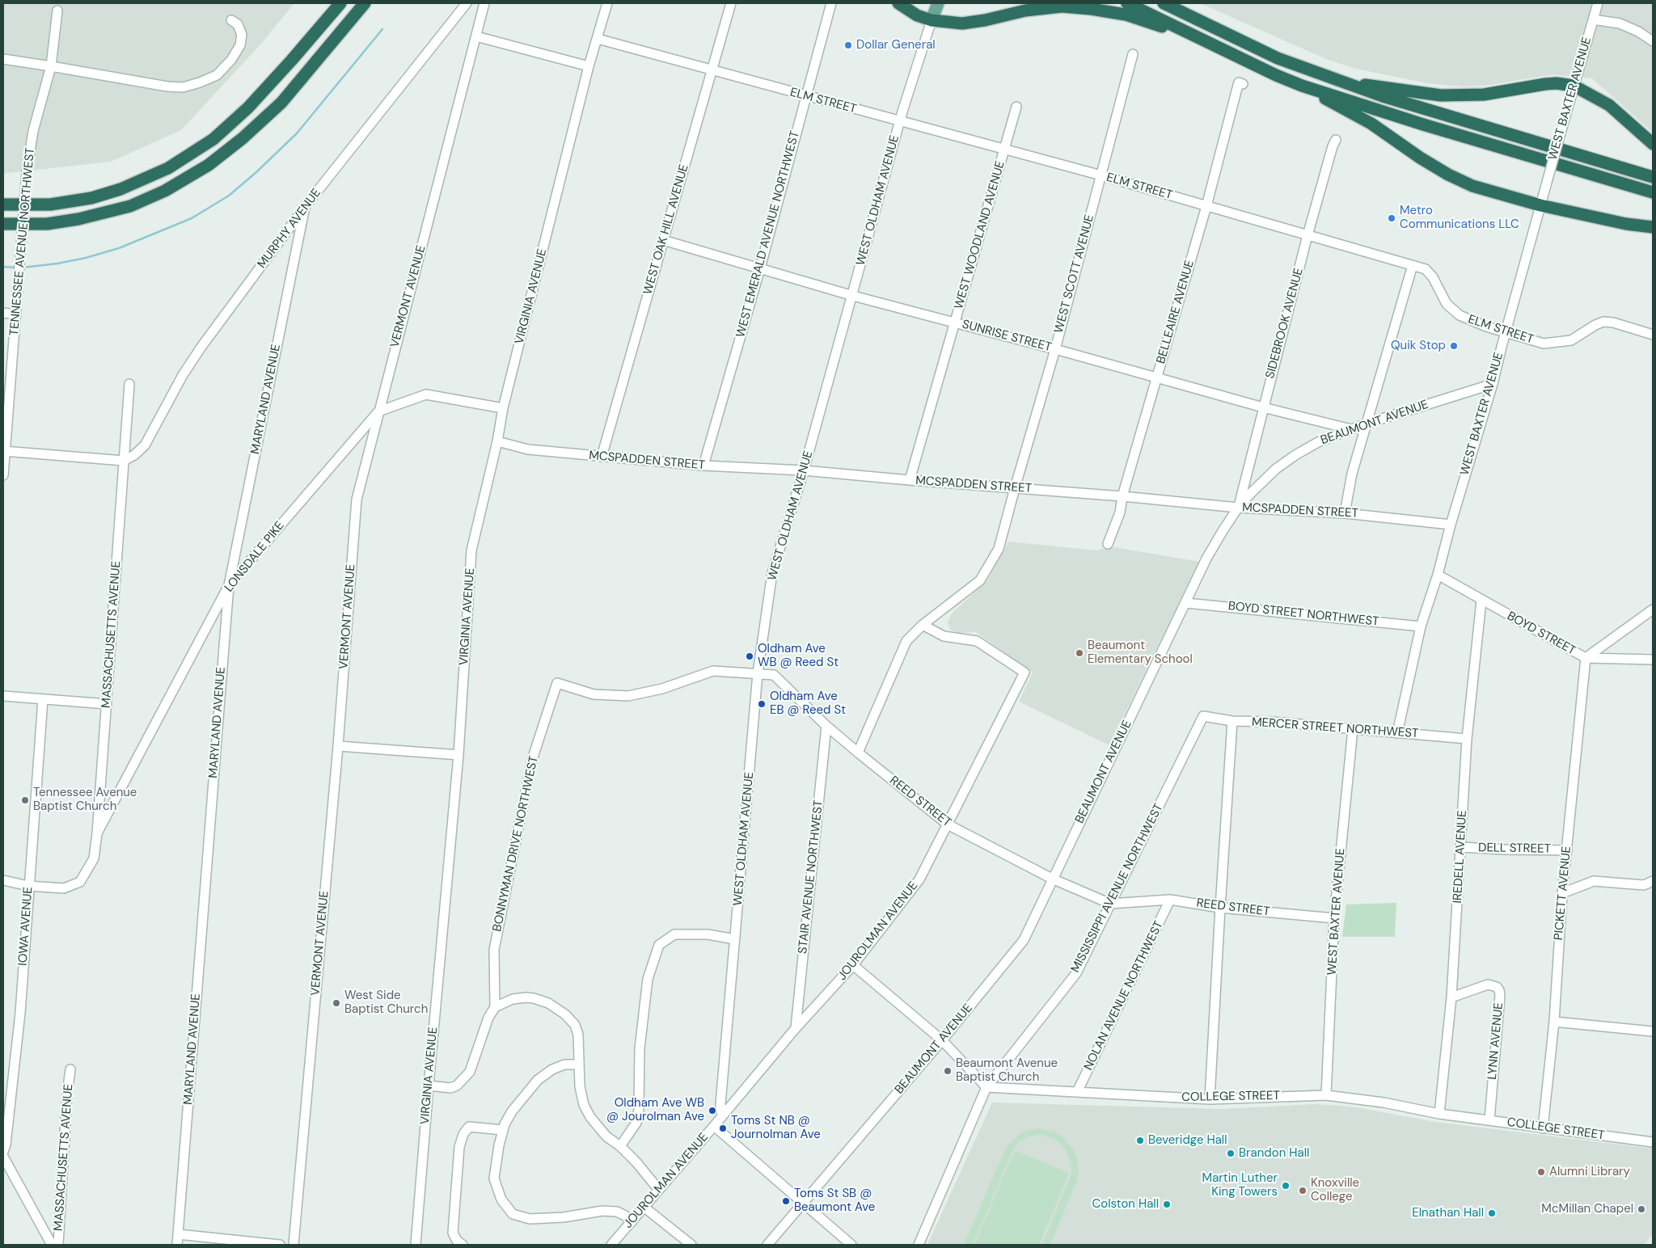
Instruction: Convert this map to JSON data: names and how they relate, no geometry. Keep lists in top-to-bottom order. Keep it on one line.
{"streets":{"main road":["WEST OLDHAM AVENUE"],"street":["WEST BAXTER AVENUE","ELM STREET","MURPHY AVENUE","WEST OAK HILL AVENUE","WEST EMERALD AVENUE NORTHWEST","WEST WOODLAND AVENUE","TENNESSEE AVENUE NORTHWEST","WEST SCOTT AVENUE","VERMONT AVENUE","VIRGINIA AVENUE","BELLEAIRE AVENUE","SIDEBROOK AVENUE","SUNRISE STREET","MARYLAND AVENUE","BEAUMONT AVENUE","MCSPADDEN STREET","LONSDALE PIKE","BOYD STREET NORTHWEST","BOYD STREET","MASSACHUSETTS AVENUE","MERCER STREET NORTHWEST","REED STREET","BONNYMAN DRIVE NORTHWEST","DELL STREET","IREDELL AVENUE","STAIR AVENUE NORTHWEST","MISSISSIPPI AVENUE NORTHWEST","PICKETT AVENUE","IOWA AVENUE","JOUROLMAN AVENUE","NOLAN AVENUE NORTHWEST","LYNN AVENUE","COLLEGE STREET"]},"crossings":[["WEST BAXTER AVENUE","ELM STREET"],["WEST BAXTER AVENUE","BEAUMONT AVENUE"],["WEST BAXTER AVENUE","MCSPADDEN STREET"],["WEST BAXTER AVENUE","BOYD STREET NORTHWEST"],["WEST BAXTER AVENUE","BOYD STREET"],["WEST BAXTER AVENUE","MERCER STREET NORTHWEST"],["WEST BAXTER AVENUE","REED STREET"],["WEST BAXTER AVENUE","COLLEGE STREET"],["ELM STREET","WEST OLDHAM AVENUE"],["ELM STREET","WEST OAK HILL AVENUE"],["ELM STREET","WEST EMERALD AVENUE NORTHWEST"],["ELM STREET","WEST WOODLAND AVENUE"],["ELM STREET","WEST SCOTT AVENUE"],["ELM STREET","VIRGINIA AVENUE"],["ELM STREET","BELLEAIRE AVENUE"],["ELM STREET","SIDEBROOK AVENUE"],["WEST OLDHAM AVENUE","SUNRISE STREET"],["WEST OLDHAM AVENUE","MCSPADDEN STREET"],["WEST OLDHAM AVENUE","REED STREET"],["WEST OLDHAM AVENUE","JOUROLMAN AVENUE"],["MURPHY AVENUE","MARYLAND AVENUE"],["MURPHY AVENUE","MASSACHUSETTS AVENUE"],["WEST OAK HILL AVENUE","SUNRISE STREET"],["WEST OAK HILL AVENUE","MCSPADDEN STREET"],["WEST EMERALD AVENUE NORTHWEST","SUNRISE STREET"],["WEST EMERALD AVENUE NORTHWEST","MCSPADDEN STREET"],["WEST WOODLAND AVENUE","SUNRISE STREET"],["WEST WOODLAND AVENUE","MCSPADDEN STREET"],["WEST SCOTT AVENUE","SUNRISE STREET"],["WEST SCOTT AVENUE","MCSPADDEN STREET"],["WEST SCOTT AVENUE","REED STREET"],["WEST SCOTT AVENUE","JOUROLMAN AVENUE"],["VERMONT AVENUE","LONSDALE PIKE"],["VIRGINIA AVENUE","MCSPADDEN STREET"],["VIRGINIA AVENUE","LONSDALE PIKE"],["BELLEAIRE AVENUE","SUNRISE STREET"],["BELLEAIRE AVENUE","MCSPADDEN STREET"],["SIDEBROOK AVENUE","SUNRISE STREET"],["SIDEBROOK AVENUE","BEAUMONT AVENUE"],["SIDEBROOK AVENUE","MCSPADDEN STREET"],["SUNRISE STREET","BEAUMONT AVENUE"],["MARYLAND AVENUE","LONSDALE PIKE"],["BEAUMONT AVENUE","MCSPADDEN STREET"],["BEAUMONT AVENUE","BOYD STREET NORTHWEST"],["BEAUMONT AVENUE","REED STREET"],["LONSDALE PIKE","MASSACHUSETTS AVENUE"],["BOYD STREET","IREDELL AVENUE"],["BOYD STREET","PICKETT AVENUE"],["MASSACHUSETTS AVENUE","IOWA AVENUE"],["MERCER STREET NORTHWEST","IREDELL AVENUE"],["MERCER STREET NORTHWEST","MISSISSIPPI AVENUE NORTHWEST"],["REED STREET","BONNYMAN DRIVE NORTHWEST"],["REED STREET","STAIR AVENUE NORTHWEST"],["REED STREET","MISSISSIPPI AVENUE NORTHWEST"],["REED STREET","JOUROLMAN AVENUE"],["REED STREET","NOLAN AVENUE NORTHWEST"],["DELL STREET","IREDELL AVENUE"],["DELL STREET","PICKETT AVENUE"],["IREDELL AVENUE","LYNN AVENUE"],["IREDELL AVENUE","COLLEGE STREET"],["STAIR AVENUE NORTHWEST","JOUROLMAN AVENUE"],["MISSISSIPPI AVENUE NORTHWEST","COLLEGE STREET"],["PICKETT AVENUE","COLLEGE STREET"],["NOLAN AVENUE NORTHWEST","COLLEGE STREET"],["LYNN AVENUE","COLLEGE STREET"]],"places":["Dollar General","Metro Communications LLC","Quik Stop","Beaumont Elementary School","Oldham Ave WB @ Reed St","Oldham Ave EB @ Reed St","Tennessee Avenue Baptist Church","West Side Baptist Church","Beaumont Avenue Baptist Church","Oldham Ave WB @ Jourolman Ave","Toms St NB @ Journolman Ave","Beveridge Hall","Brandon Hall","Alumni Library","Martin Luther King Towers","Knoxville College","Toms St SB @ Beaumont Ave","Colston Hall","McMillan Chapel","Elnathan Hall"]}
